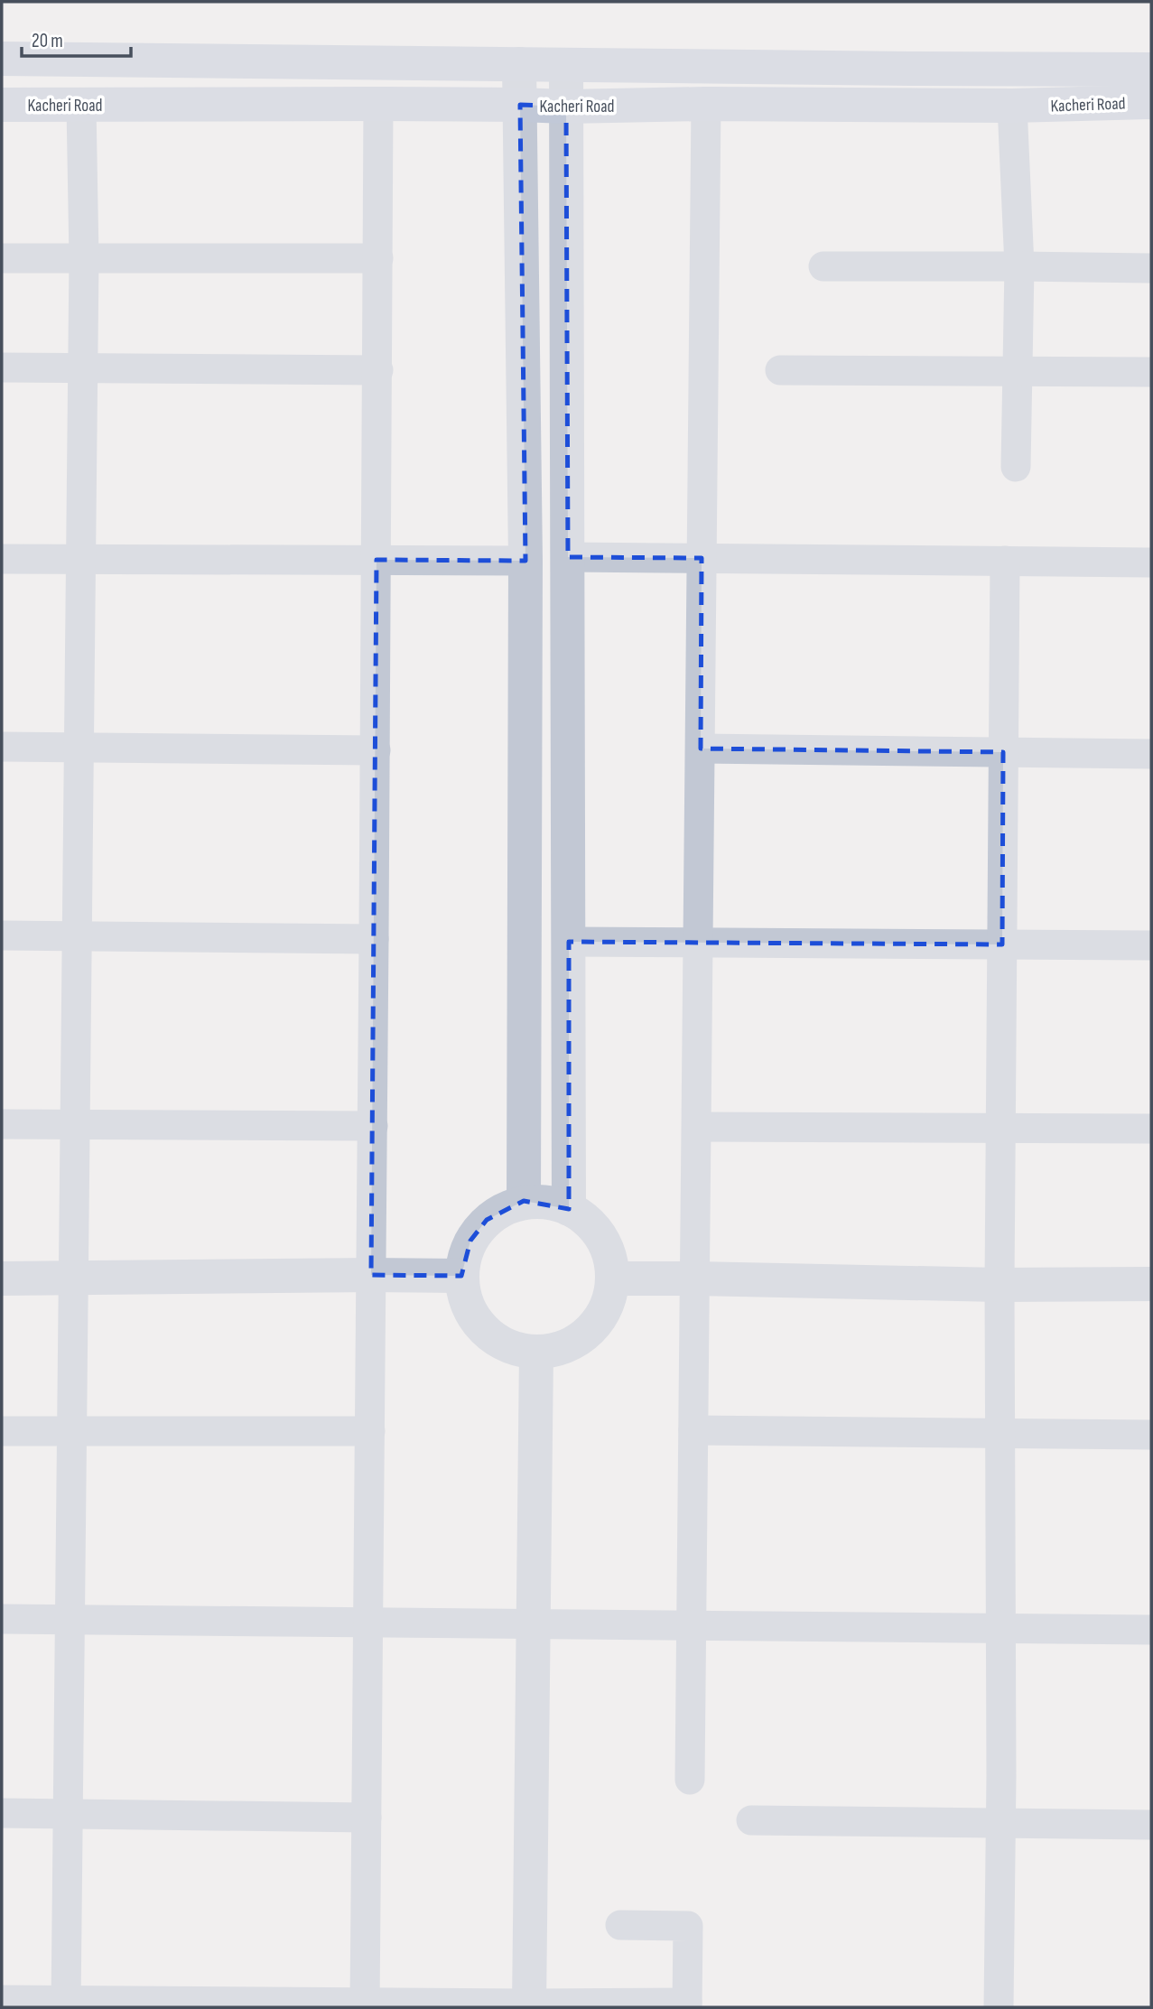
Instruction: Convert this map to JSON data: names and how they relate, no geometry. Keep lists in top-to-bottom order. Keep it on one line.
{"streets":{"main road":["Kacheri Road"]},"scale_bar":"20 m"}
